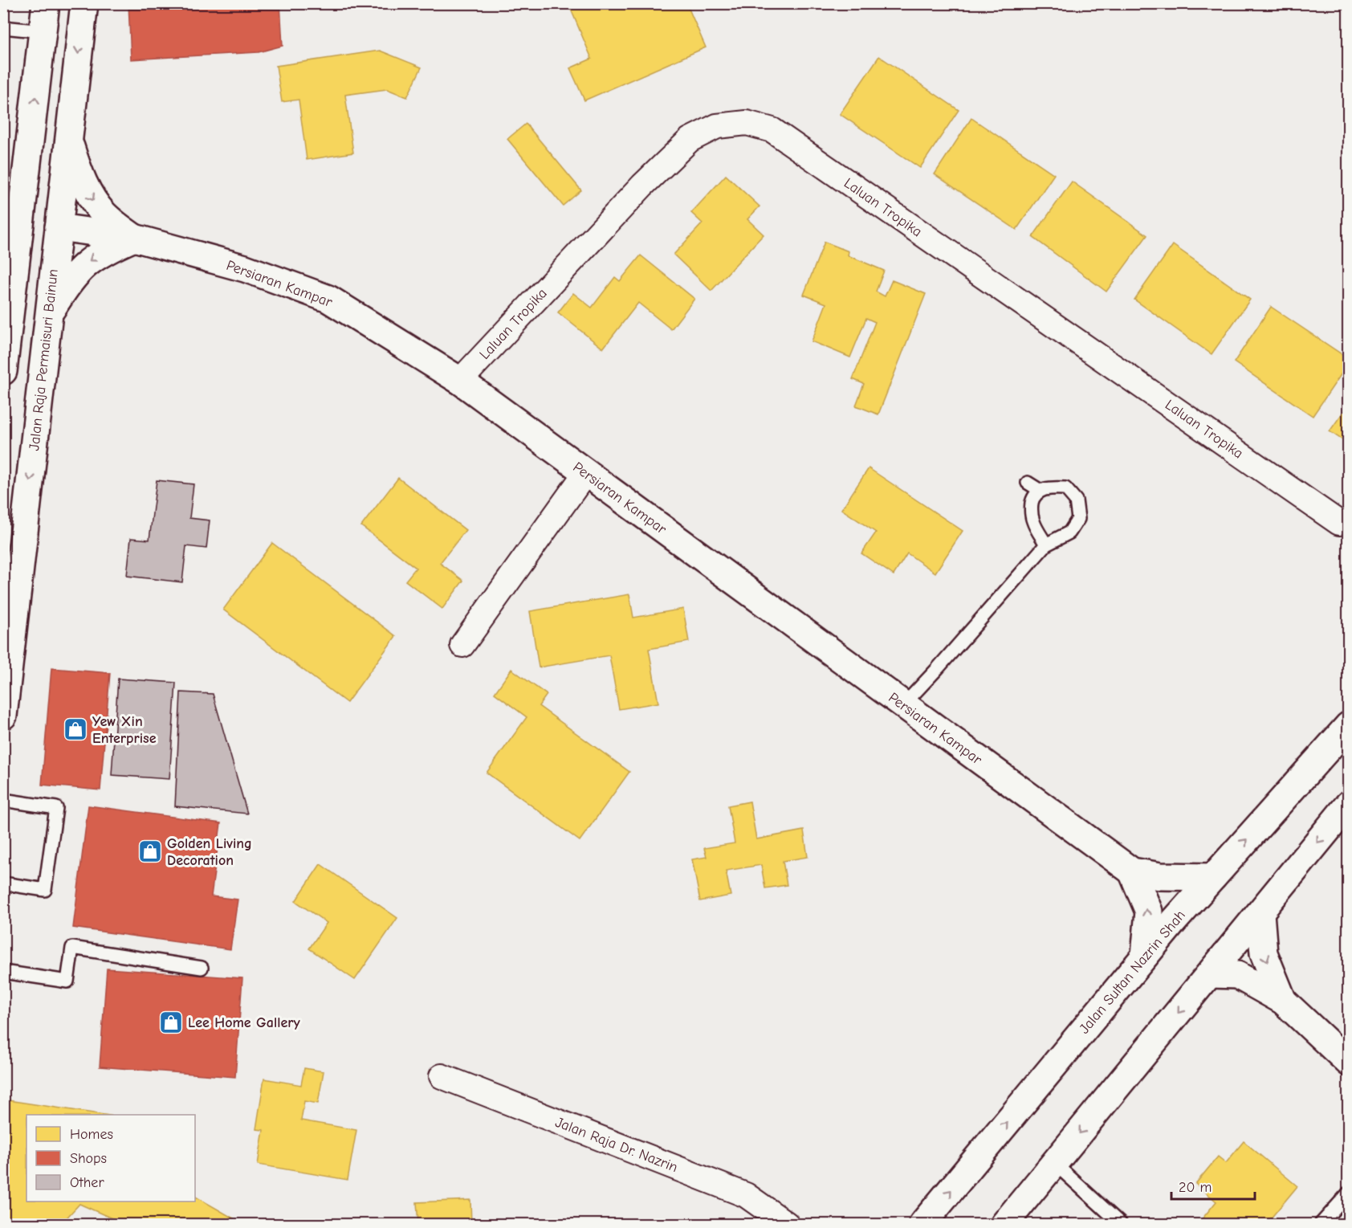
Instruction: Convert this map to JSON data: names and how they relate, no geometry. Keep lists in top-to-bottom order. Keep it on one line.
{"streets":{"main road":["Persiaran Kampar","Jalan Raja Permaisuri Bainun","Jalan Sultan Nazrin Shah"],"street":["Laluan Tropika","Jalan Raja Dr. Nazrin"]},"crossings":[["Laluan Tropika","Persiaran Kampar"],["Persiaran Kampar","Jalan Raja Permaisuri Bainun"],["Persiaran Kampar","Jalan Sultan Nazrin Shah"]],"places":{"shop":["Yew Xin Enterprise","Golden Living Decoration","Lee Home Gallery"]},"legend":["Homes","Shops","Other"],"scale_bar":"20 m"}
